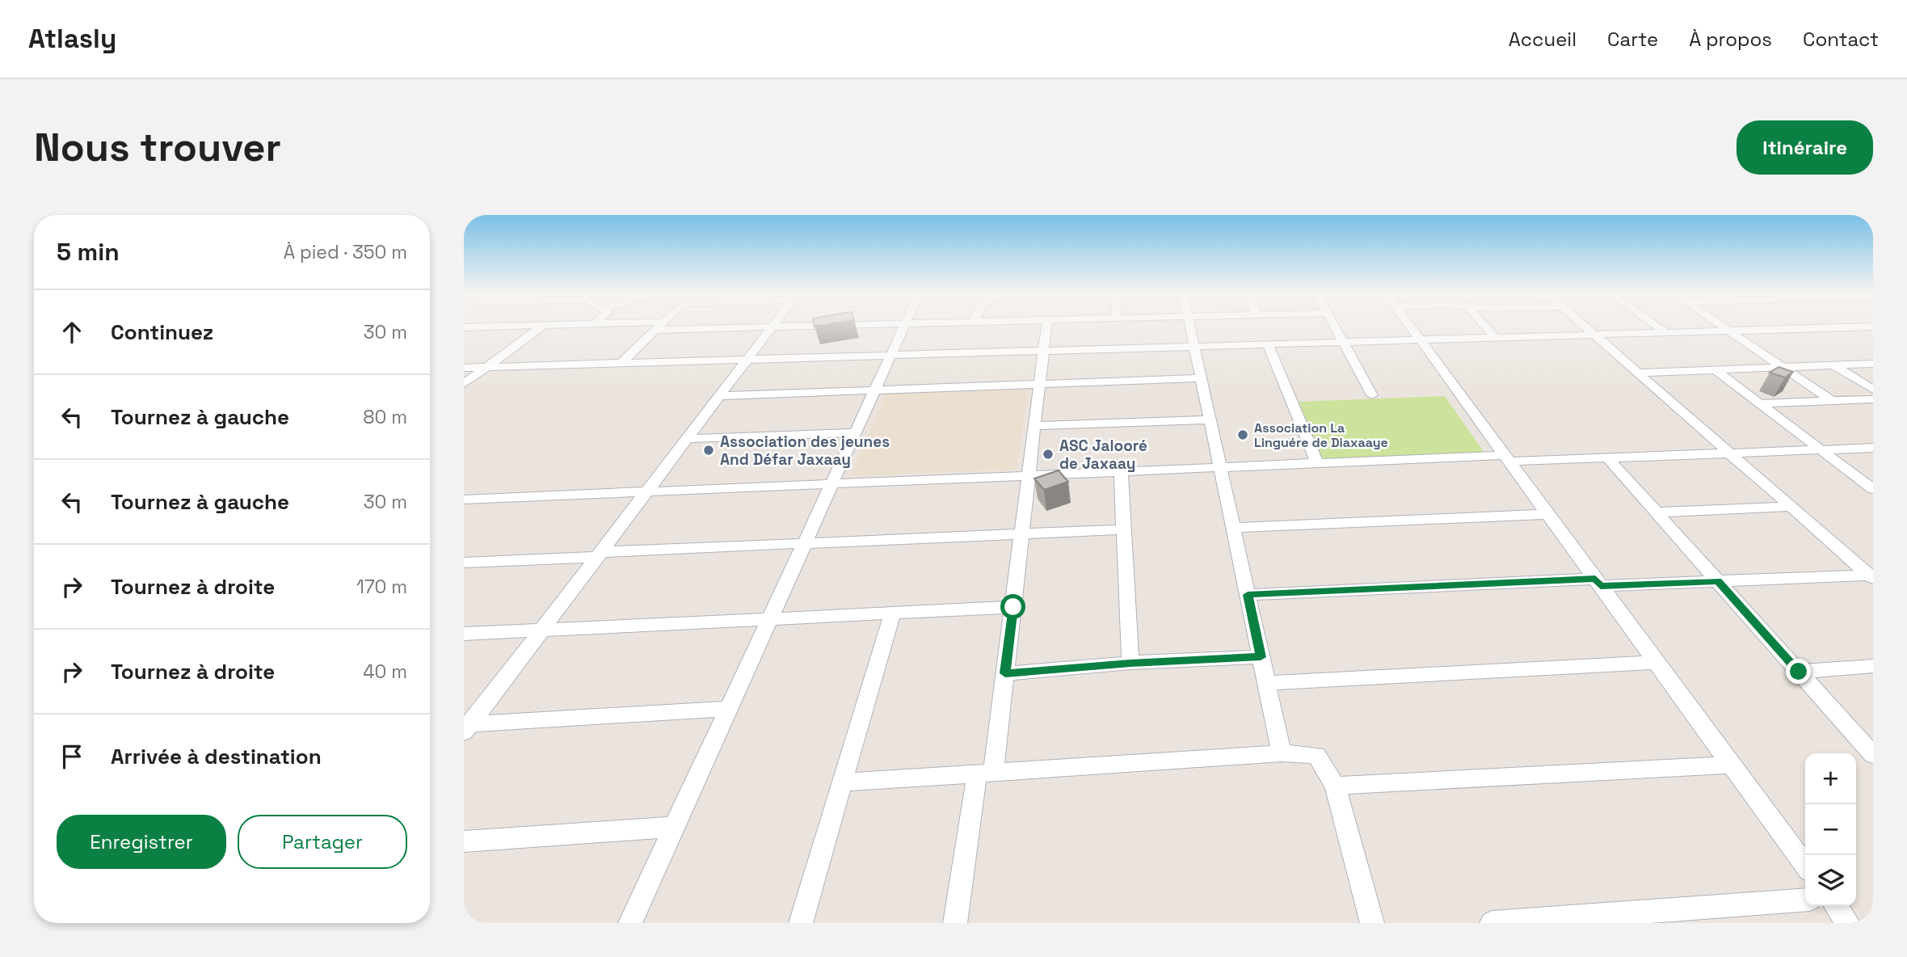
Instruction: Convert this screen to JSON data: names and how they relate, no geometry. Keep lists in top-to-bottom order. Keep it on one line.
{"places":["Association La Linguére de Diaxaaye","Association des jeunes And Défar Jaxaay","ASC Jalooré de Jaxaay"],"page":{"header":"Atlasly","nav":["Accueil","Carte","À propos","Contact"],"buttons":["Itinéraire",["Enregistrer","Partager"]],"title":"Nous trouver","heading":["5 min","À pied · 350 m"],"list":[["Continuez","30 m"],["Tournez à gauche","80 m"],["Tournez à gauche","30 m"],["Tournez à droite","170 m"],["Tournez à droite","40 m"],"Arrivée à destination"],"map_buttons":["+","−"]}}
